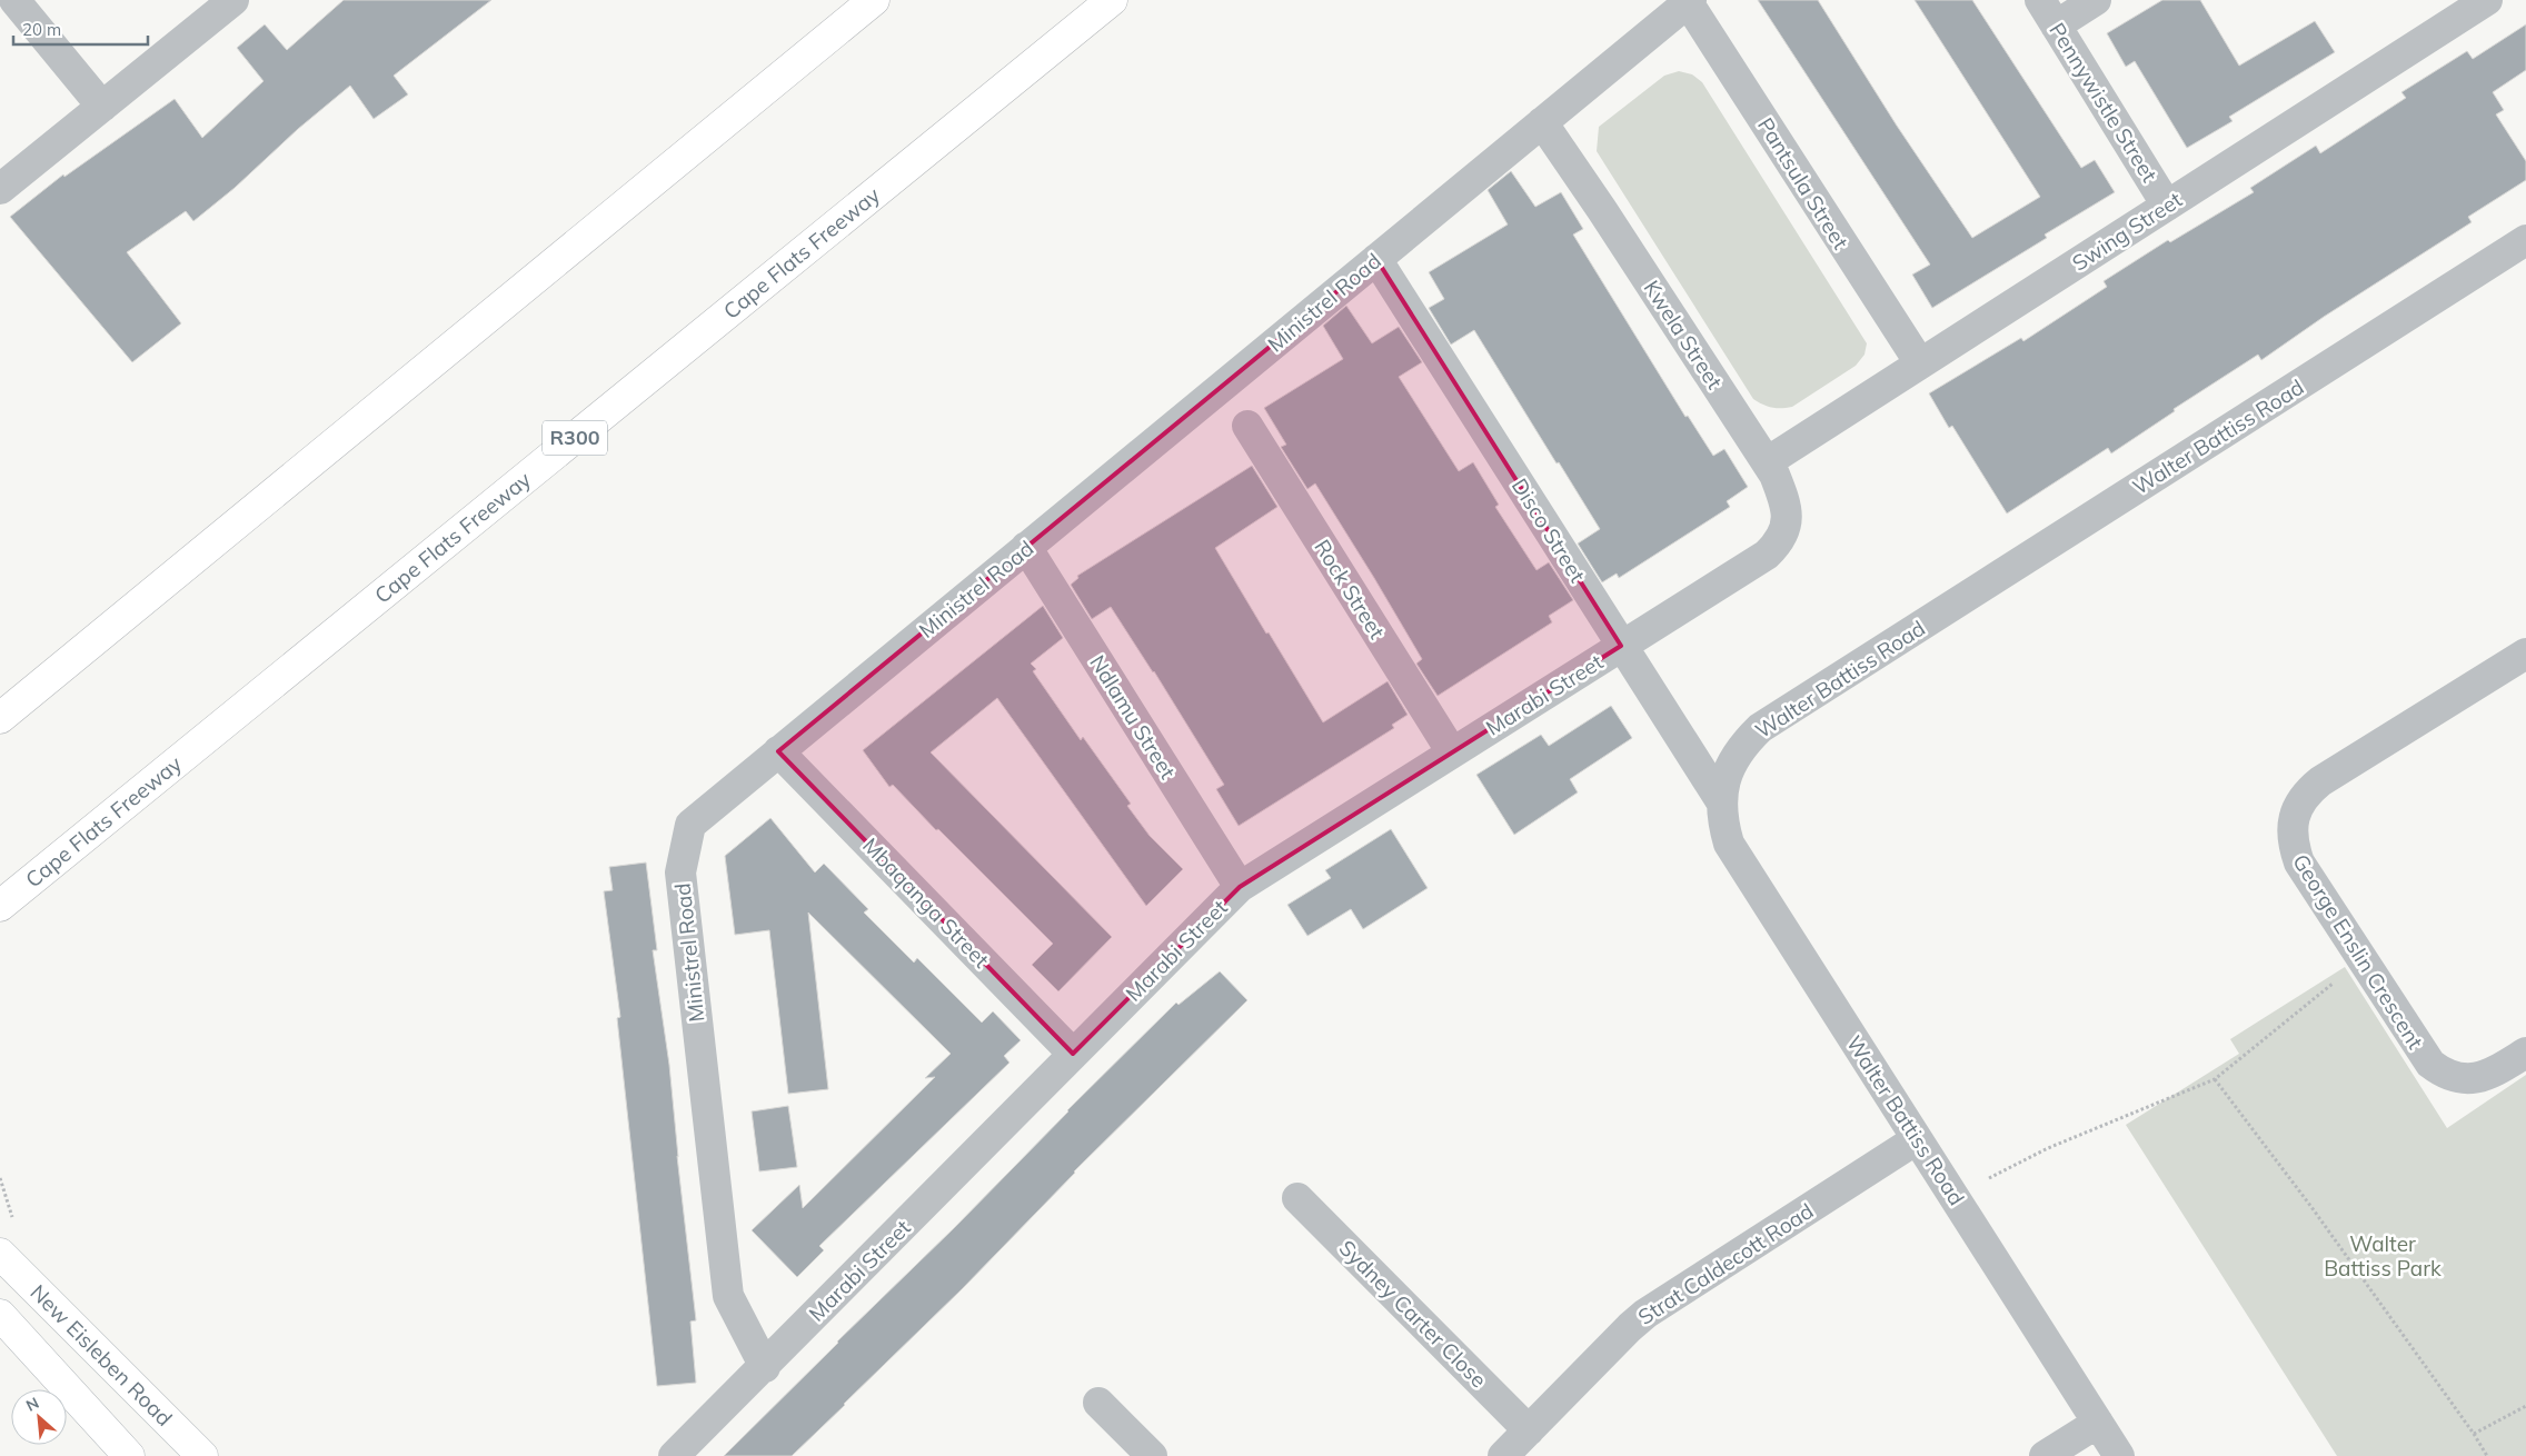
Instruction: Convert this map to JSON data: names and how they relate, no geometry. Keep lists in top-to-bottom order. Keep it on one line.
{"streets":{"main road":["Cape Flats Freeway","R300","New Eisleben Road"],"street":["Pennywistle Street","Pantsula Street","Swing Street","Ministrel Road","Kwela Street","Walter Battiss Road","Disco Street","Rock Street","Marabi Street","Ndlamu Street","Mbaqanga Street","George Enslin Crescent","Strat Caldecott Road","Sydney Carter Close"]},"crossings":[["Pennywistle Street","Swing Street"],["Pantsula Street","Swing Street"],["Pantsula Street","Ministrel Road"],["Swing Street","Kwela Street"],["Ministrel Road","Kwela Street"],["Ministrel Road","Disco Street"],["Ministrel Road","Marabi Street"],["Ministrel Road","Ndlamu Street"],["Ministrel Road","Mbaqanga Street"],["Kwela Street","Marabi Street"],["Walter Battiss Road","Disco Street"],["Walter Battiss Road","Strat Caldecott Road"],["Disco Street","Marabi Street"],["Rock Street","Marabi Street"],["Marabi Street","Ndlamu Street"],["Marabi Street","Mbaqanga Street"],["Strat Caldecott Road","Sydney Carter Close"]],"parks":["Walter Battiss Park"],"scale_bar":"20 m","north":"top left"}
